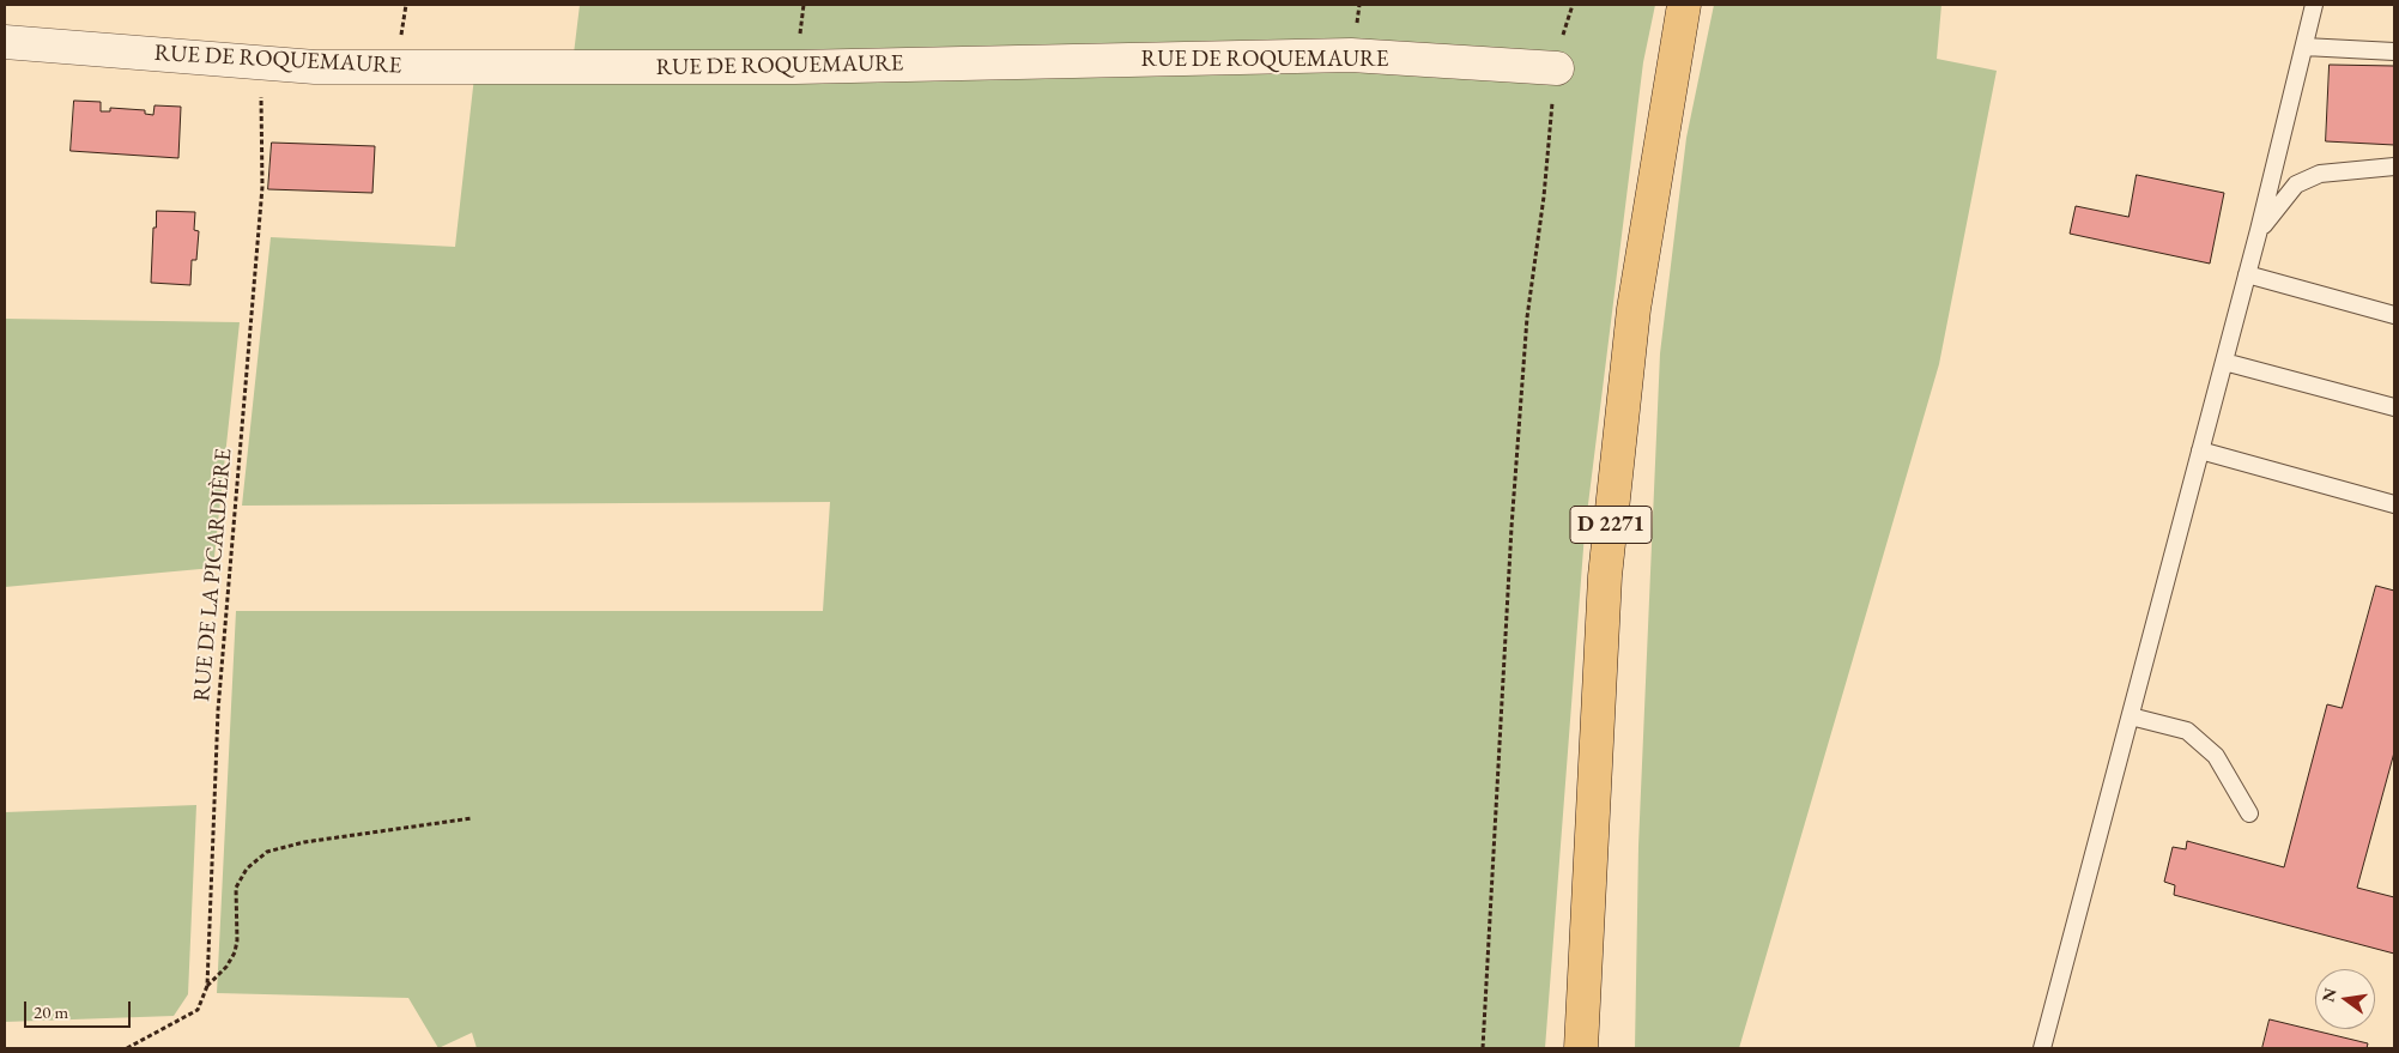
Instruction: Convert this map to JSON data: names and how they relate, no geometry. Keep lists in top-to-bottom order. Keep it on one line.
{"streets":{"highway":["D 2271"],"street":["RUE DE ROQUEMAURE"],"path":["RUE DE LA PICARDIÈRE"]},"crossings":[["RUE DE ROQUEMAURE","RUE DE LA PICARDIÈRE"]],"scale_bar":"20 m","north":"left"}
